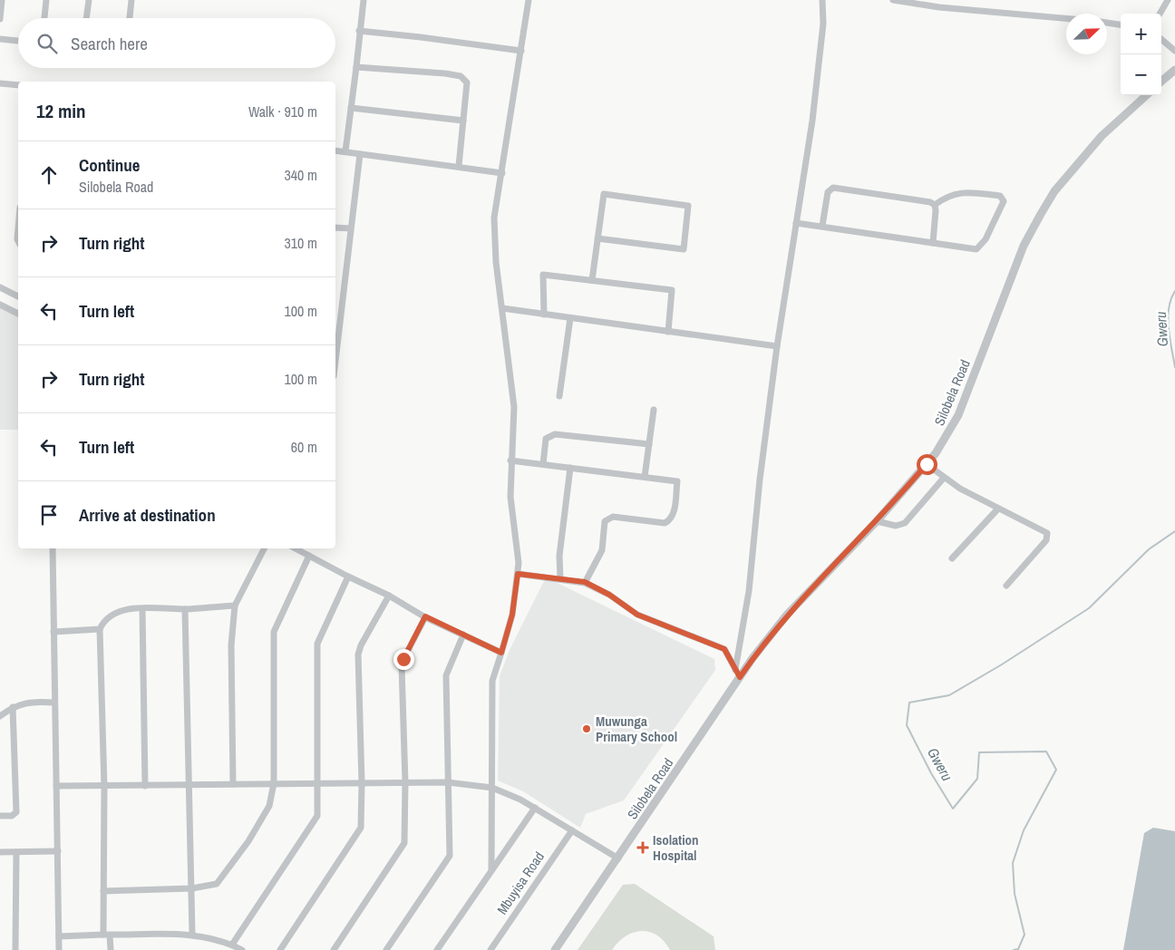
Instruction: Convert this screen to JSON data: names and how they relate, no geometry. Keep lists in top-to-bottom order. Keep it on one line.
{"streets":{"street":["Silobela Road","Mbuyisa Road"]},"water":["Gweru"],"places":{"other":["Muwunga Primary School"],"health":["Isolation Hospital"]},"north":"top right","page":{"map_buttons":["+","−"],"search":"Search here","heading":["12 min","Walk · 910 m"],"list":[["Continue","Silobela Road","340 m"],["Turn right","310 m"],["Turn left","100 m"],["Turn right","100 m"],["Turn left","60 m"],"Arrive at destination"]}}
